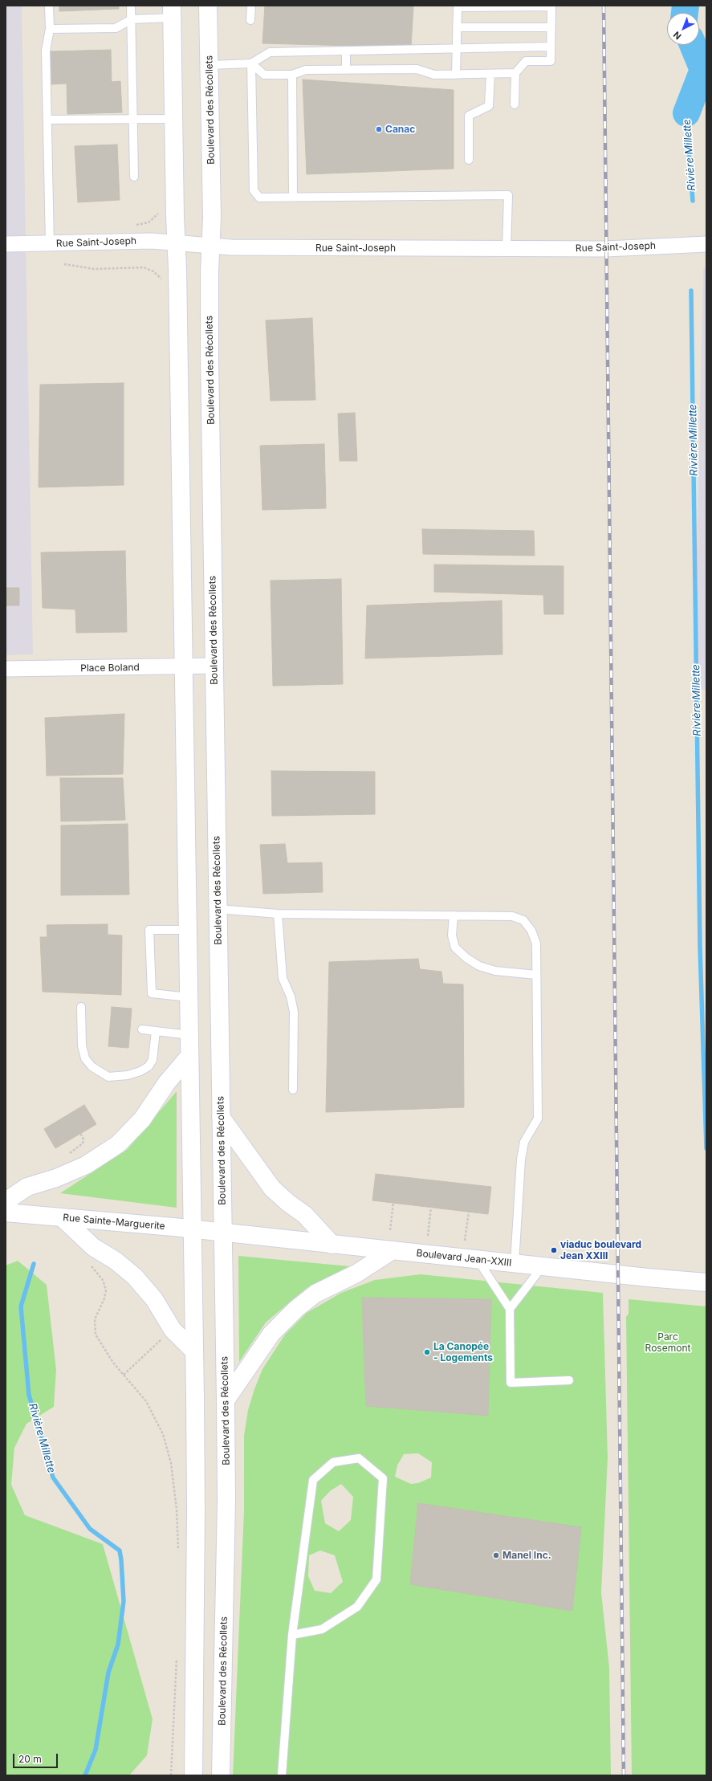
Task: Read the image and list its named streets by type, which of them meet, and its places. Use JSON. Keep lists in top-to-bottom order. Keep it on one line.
{"streets":{"main road":["Boulevard des Récollets","Rue Sainte-Marguerite","Boulevard Jean-XXIII"],"street":["Rue Saint-Joseph","Place Boland"]},"crossings":[["Boulevard des Récollets","Rue Saint-Joseph"],["Boulevard des Récollets","Place Boland"],["Boulevard des Récollets","Rue Sainte-Marguerite"],["Boulevard des Récollets","Boulevard Jean-XXIII"],["Rue Sainte-Marguerite","Boulevard Jean-XXIII"]],"water":["Rivière Millette"],"parks":["Parc Rosemont"],"places":["Canac","viaduc boulevard Jean XXIII","La Canopée - Logements","Manel Inc."],"scale_bar":"20 m","north":"bottom left"}
